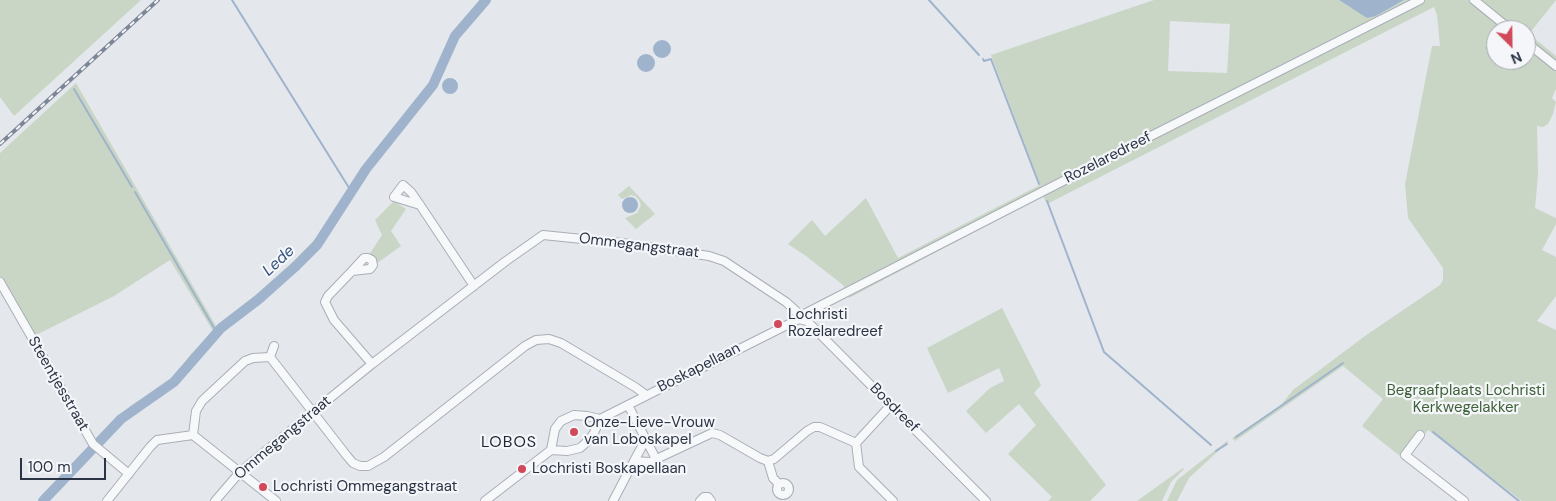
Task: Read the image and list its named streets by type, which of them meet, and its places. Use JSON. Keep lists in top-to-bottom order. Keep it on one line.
{"streets":{"street":["Rozelaredreef","Ommegangstraat","Boskapellaan","Steentjesstraat","Bosdreef"]},"crossings":[["Rozelaredreef","Ommegangstraat"],["Rozelaredreef","Boskapellaan"],["Rozelaredreef","Bosdreef"],["Ommegangstraat","Boskapellaan"],["Ommegangstraat","Bosdreef"],["Boskapellaan","Bosdreef"]],"districts":["LOBOS"],"water":["Lede"],"parks":["Begraafplaats Lochristi Kerkwegelakker"],"places":["Lochristi Rozelaredreef","Onze-Lieve-Vrouw van Loboskapel","Lochristi Boskapellaan","Lochristi Ommegangstraat"],"scale_bar":"100 m","north":"bottom right"}
